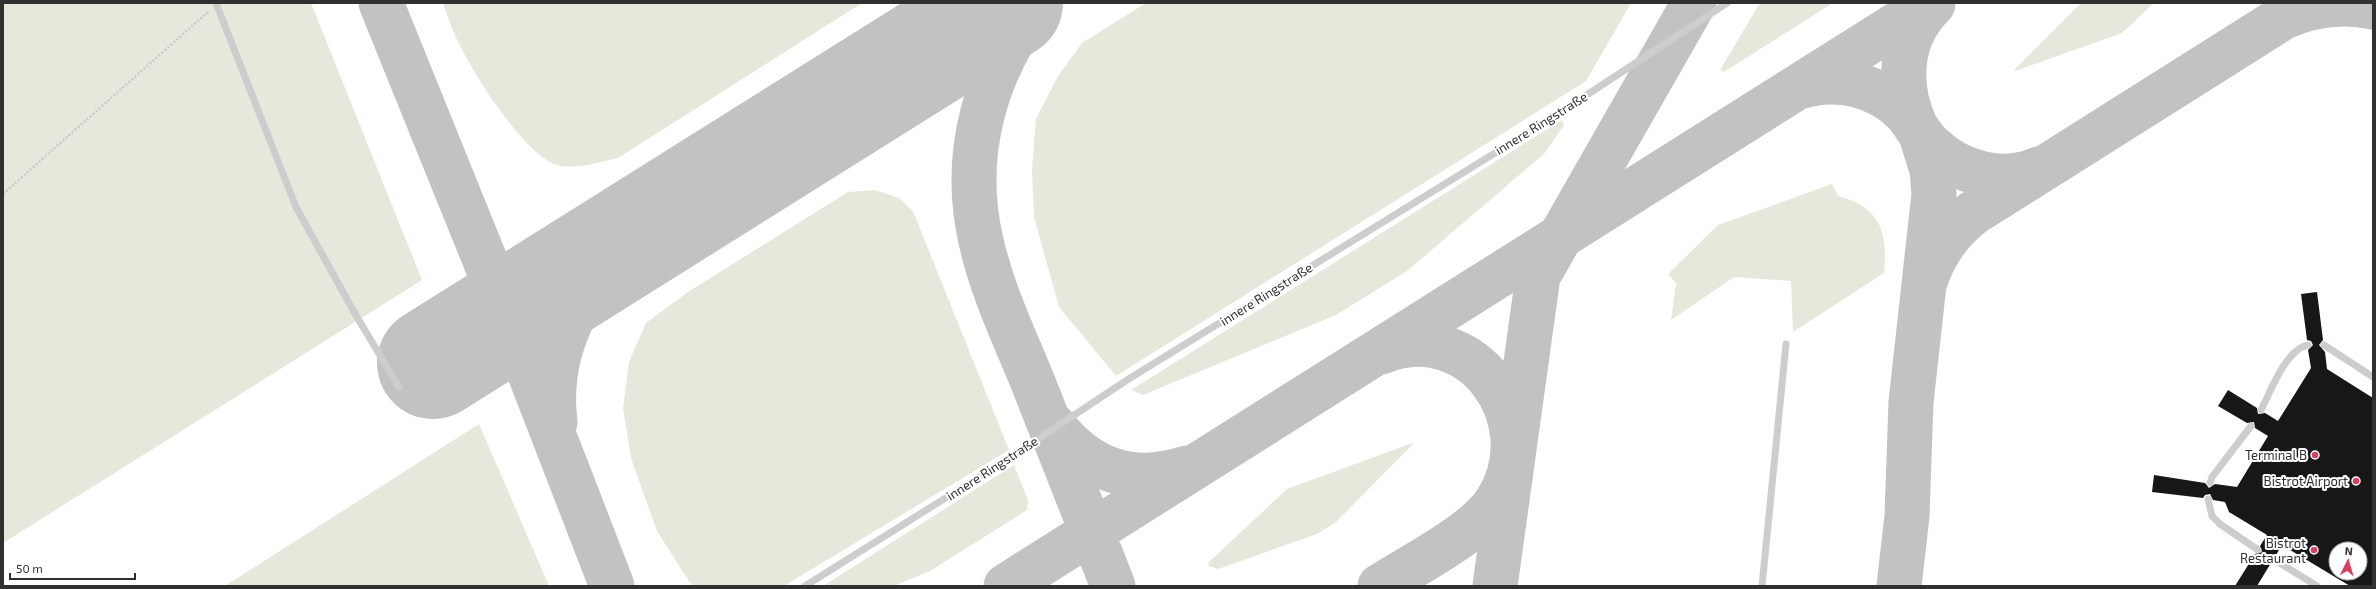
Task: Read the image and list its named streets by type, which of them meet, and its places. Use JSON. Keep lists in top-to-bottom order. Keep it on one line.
{"streets":{"lane":["innere Ringstraße"]},"places":["Terminal B","Bistrot Airport","Bistrot Restaurant"],"scale_bar":"50 m","north":"top"}
